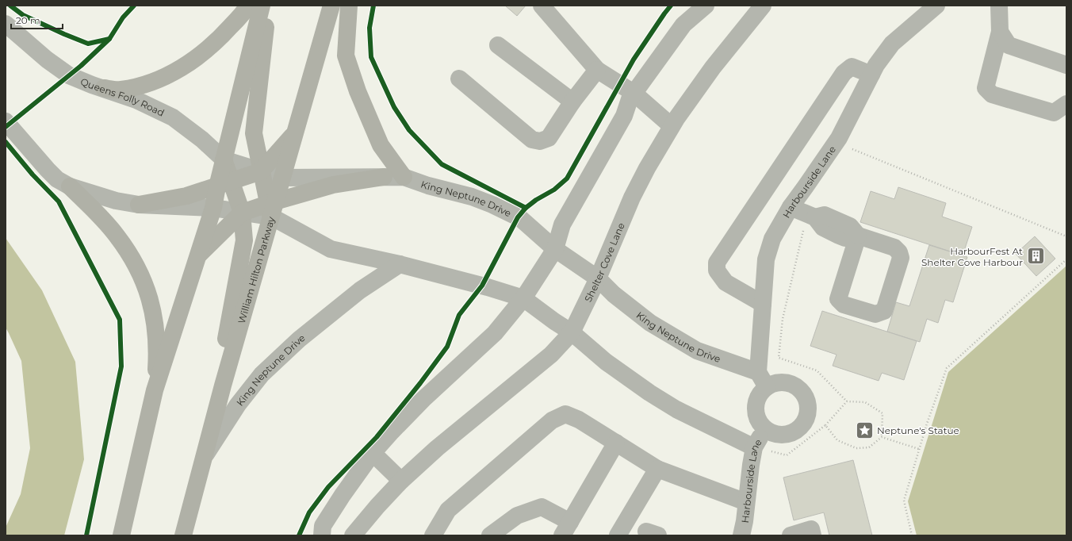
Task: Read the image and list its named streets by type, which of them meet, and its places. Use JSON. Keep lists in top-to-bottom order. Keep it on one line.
{"streets":{"highway":["William Hilton Parkway"],"street":["Queens Folly Road","Harbourside Lane","King Neptune Drive","Shelter Cove Lane"]},"crossings":[["Queens Folly Road","King Neptune Drive"],["Harbourside Lane","King Neptune Drive"],["King Neptune Drive","Shelter Cove Lane"],["King Neptune Drive","William Hilton Parkway"]],"places":{"building":["HarbourFest At Shelter Cove Harbour"],"place":["Neptune's Statue"]},"scale_bar":"20 m"}
